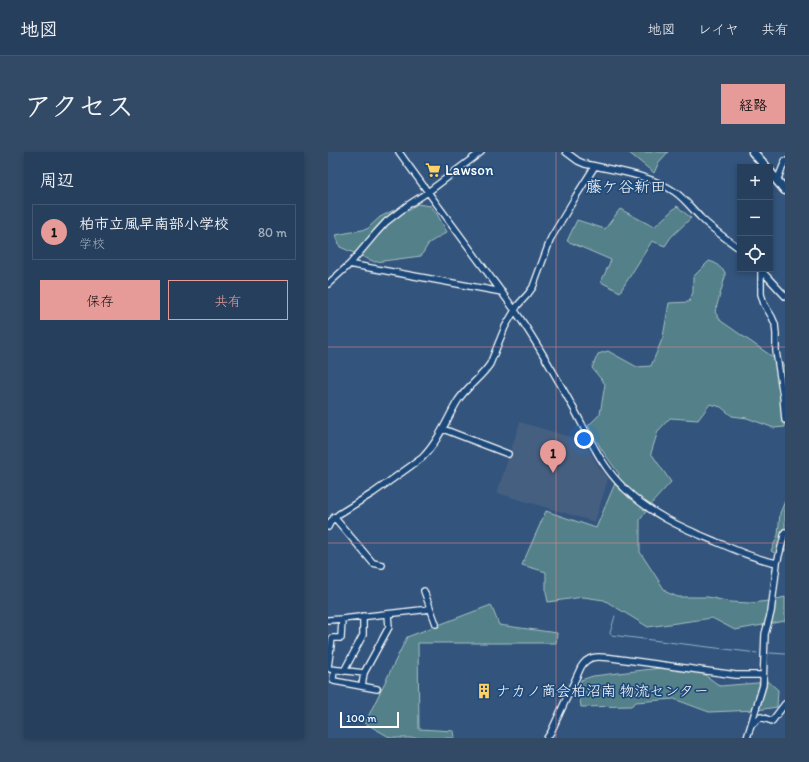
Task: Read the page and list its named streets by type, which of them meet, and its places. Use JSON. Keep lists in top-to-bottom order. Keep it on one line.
{"districts":["藤ケ谷新田"],"places":{"supermarket":["Lawson"],"building":["ナカノ商会柏沼南 物流センター"]},"scale_bar":"100 m","page":{"header":"地図","nav":["地図","レイヤ","共有"],"title":"アクセス","buttons":["経路",["保存","共有"]],"heading":"周辺","map_buttons":["+","−"],"list":[{"mark":"1","name":"柏市立風早南部小学校","note":"学校","value":"80 m"}],"pins":"1","scale":"100 m"}}
